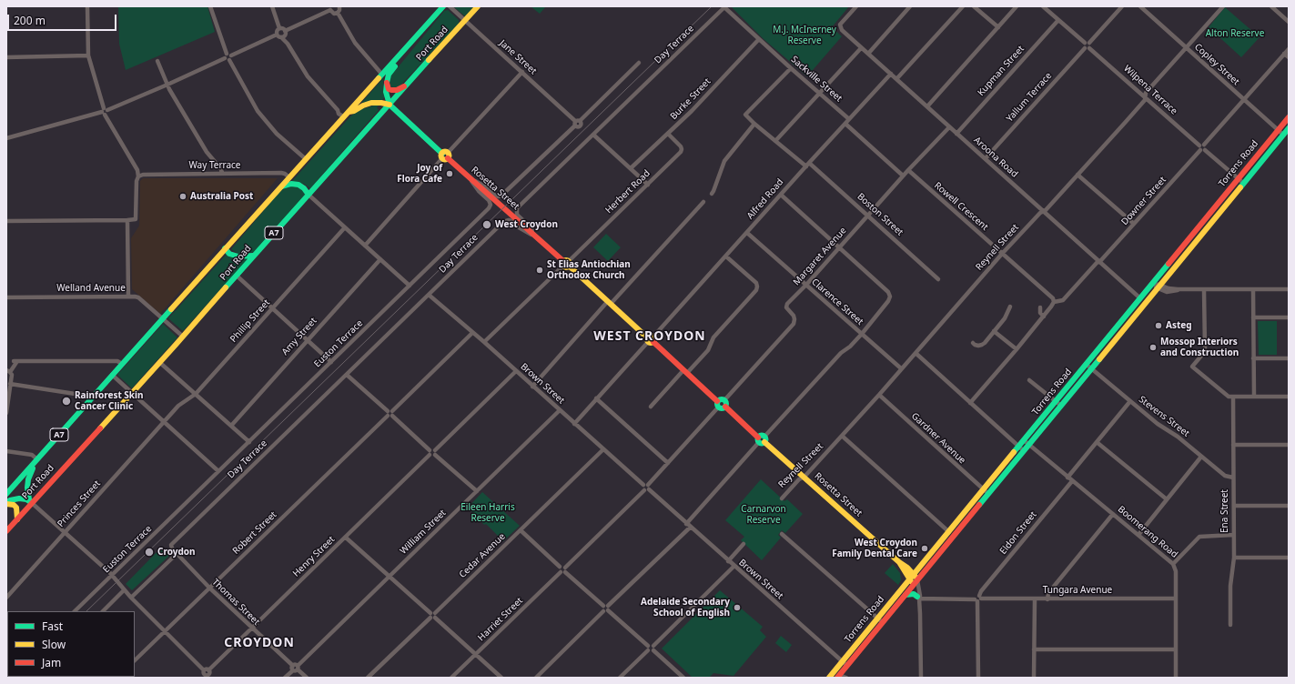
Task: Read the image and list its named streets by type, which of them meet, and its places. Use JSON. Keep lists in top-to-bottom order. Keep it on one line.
{"streets":{"main road":["Port Road","Torrens Road","Rosetta Street","A7"],"street":["Day Terrace","Jane Street","Copley Street","Kupman Street","Sackville Street","Wilpena Terrace","Yallum Terrace","Burke Street","Aroona Road","Way Terrace","Herbert Road","Alfred Road","Downer Street","Rowell Crescent","Boston Street","Reynell Street","Margaret Avenue","Welland Avenue","Clarence Street","Phillip Street","Amy Street","Euston Terrace","Brown Street","Stevens Street","Gardner Avenue","Princes Street","Ena Street","William Street","Boomerang Road","Robert Street","Eldon Street","Cedar Avenue","Henry Street","Tungara Avenue","Thomas Street","Harriet Street"]},"crossings":[["Port Road","Jane Street"],["Port Road","Way Terrace"],["Port Road","Rosetta Street"],["Port Road","Welland Avenue"],["Day Terrace","Sackville Street"],["Day Terrace","Rosetta Street"],["Day Terrace","Brown Street"],["Day Terrace","Thomas Street"],["Copley Street","Torrens Road"],["Copley Street","Downer Street"],["Copley Street","Reynell Street"],["Kupman Street","Wilpena Terrace"],["Kupman Street","Aroona Road"],["Sackville Street","Burke Street"],["Sackville Street","Alfred Road"],["Wilpena Terrace","Yallum Terrace"],["Wilpena Terrace","Torrens Road"],["Wilpena Terrace","Downer Street"],["Wilpena Terrace","Reynell Street"],["Yallum Terrace","Aroona Road"],["Burke Street","Herbert Road"],["Aroona Road","Torrens Road"],["Aroona Road","Alfred Road"],["Aroona Road","Downer Street"],["Aroona Road","Reynell Street"],["Aroona Road","Margaret Avenue"],["Torrens Road","Rosetta Street"],["Torrens Road","Brown Street"],["Torrens Road","Stevens Street"],["Torrens Road","Gardner Avenue"],["Torrens Road","Boomerang Road"],["Rosetta Street","Herbert Road"],["Rosetta Street","Alfred Road"],["Rosetta Street","Reynell Street"],["Rosetta Street","Margaret Avenue"],["Rosetta Street","Euston Terrace"],["Herbert Road","Brown Street"],["Alfred Road","Boston Street"],["Alfred Road","Clarence Street"],["Alfred Road","Brown Street"],["Downer Street","Rowell Crescent"],["Rowell Crescent","Reynell Street"],["Rowell Crescent","Margaret Avenue"],["Boston Street","Margaret Avenue"],["Reynell Street","Clarence Street"],["Reynell Street","Gardner Avenue"],["Margaret Avenue","Clarence Street"],["Phillip Street","Princes Street"],["Brown Street","William Street"],["Brown Street","Robert Street"],["Brown Street","Cedar Avenue"],["Brown Street","Harriet Street"],["Stevens Street","Ena Street"],["William Street","Thomas Street"],["Boomerang Road","Eldon Street"],["Boomerang Road","Tungara Avenue"],["Robert Street","Thomas Street"],["Eldon Street","Tungara Avenue"],["Henry Street","Thomas Street"]],"districts":["WEST CROYDON","CROYDON"],"parks":["M.J. McInerney Reserve","Alton Reserve","Eileen Harris Reserve","Carnarvon Reserve"],"places":["Joy of Flora Cafe","Australia Post","West Croydon","St Elias Antiochian Orthodox Church","Asteg","Mossop Interiors and Construction","Rainforest Skin Cancer Clinic","West Croydon Family Dental Care","Croydon","Adelaide Secondary School of English"],"legend":["Fast","Slow","Jam"],"scale_bar":"200 m"}
